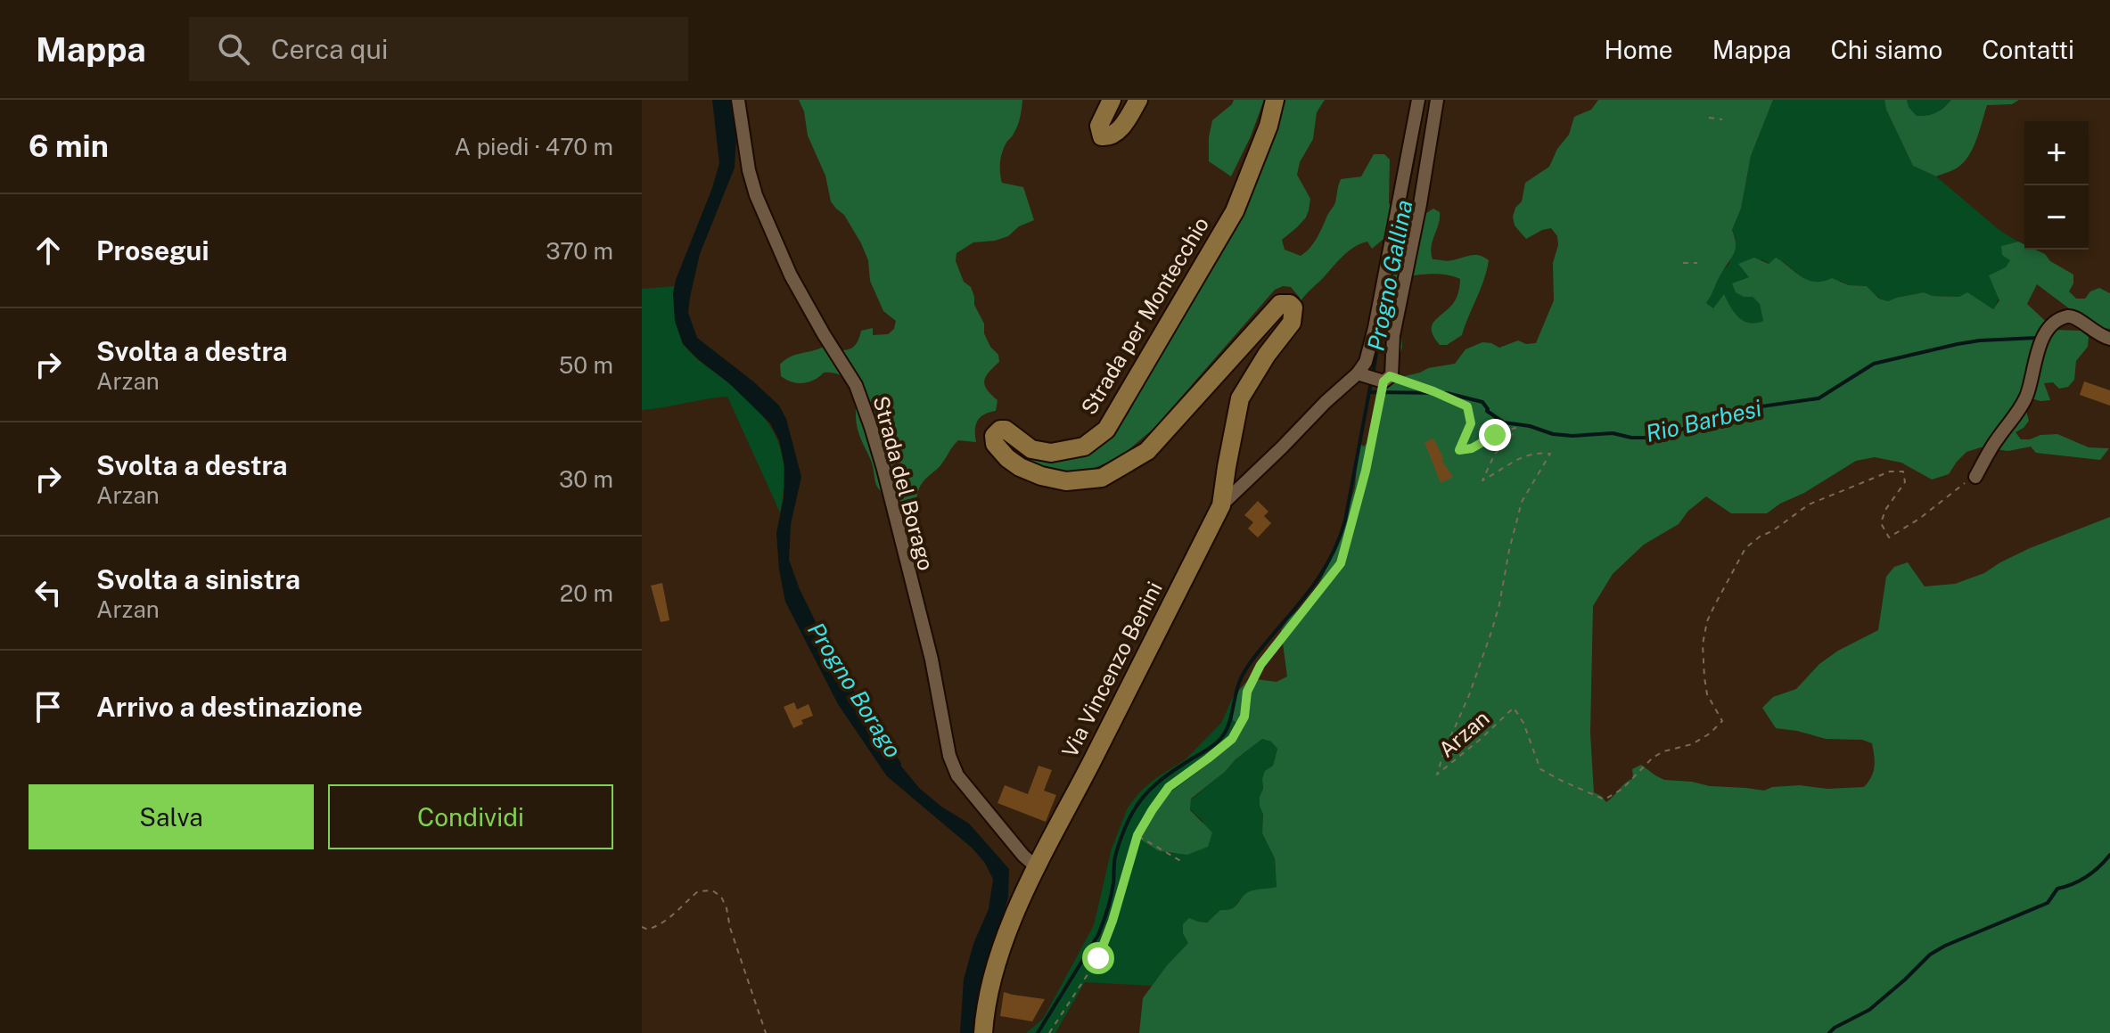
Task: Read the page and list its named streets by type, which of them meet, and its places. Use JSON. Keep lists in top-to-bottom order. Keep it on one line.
{"streets":{"street":["Strada per Montecchio","Strada del Borago","Via Vincenzo Benini"],"path":["Arzan"]},"crossings":[["Strada per Montecchio","Via Vincenzo Benini"],["Strada del Borago","Via Vincenzo Benini"]],"water":["Progno Gallina","Rio Barbesi","Progno Borago"],"page":{"header":"Mappa","search":"Cerca qui","nav":["Home","Mappa","Chi siamo","Contatti"],"heading":["6 min","A piedi · 470 m"],"map_buttons":["+","−"],"list":[["Prosegui","370 m"],["Svolta a destra","Arzan","50 m"],["Svolta a destra","Arzan","30 m"],["Svolta a sinistra","Arzan","20 m"],"Arrivo a destinazione"],"buttons":["Salva","Condividi"]}}
